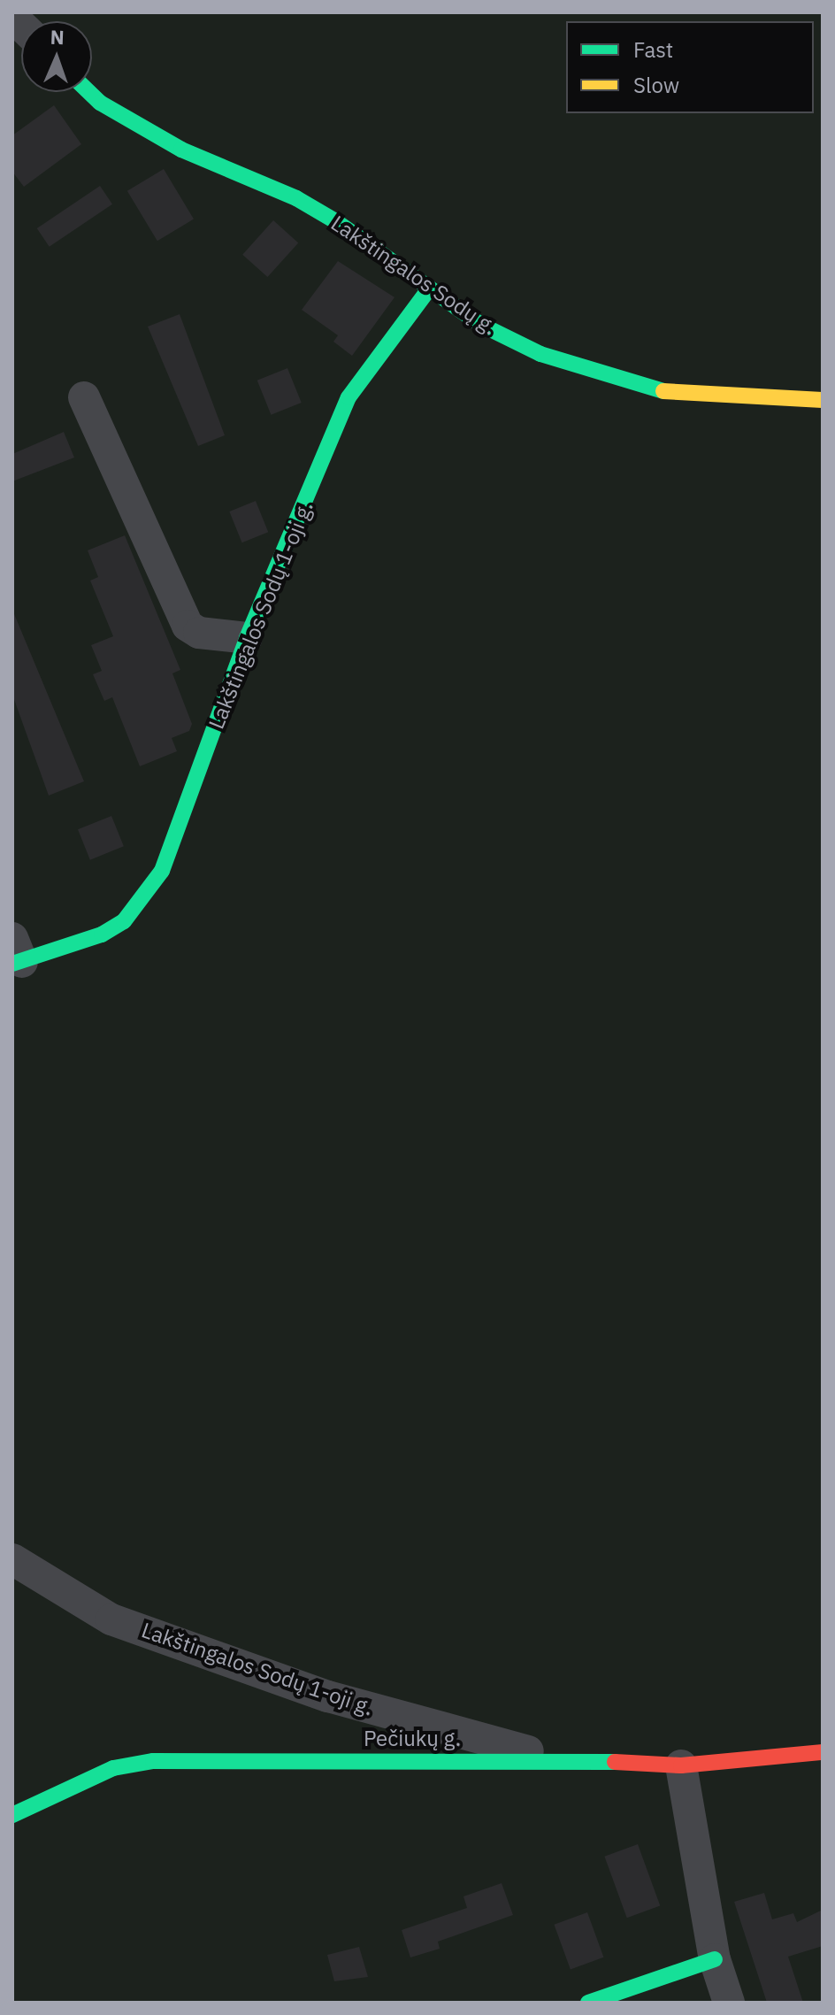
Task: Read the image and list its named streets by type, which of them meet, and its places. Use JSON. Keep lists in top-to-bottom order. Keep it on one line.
{"streets":{"street":["Lakštingalos Sodų g.","Lakštingalos Sodų 1-oji g.","Pečiukų g."]},"crossings":[["Lakštingalos Sodų g.","Lakštingalos Sodų 1-oji g."],["Lakštingalos Sodų 1-oji g.","Pečiukų g."]],"legend":["Fast","Slow"],"north":"top"}
